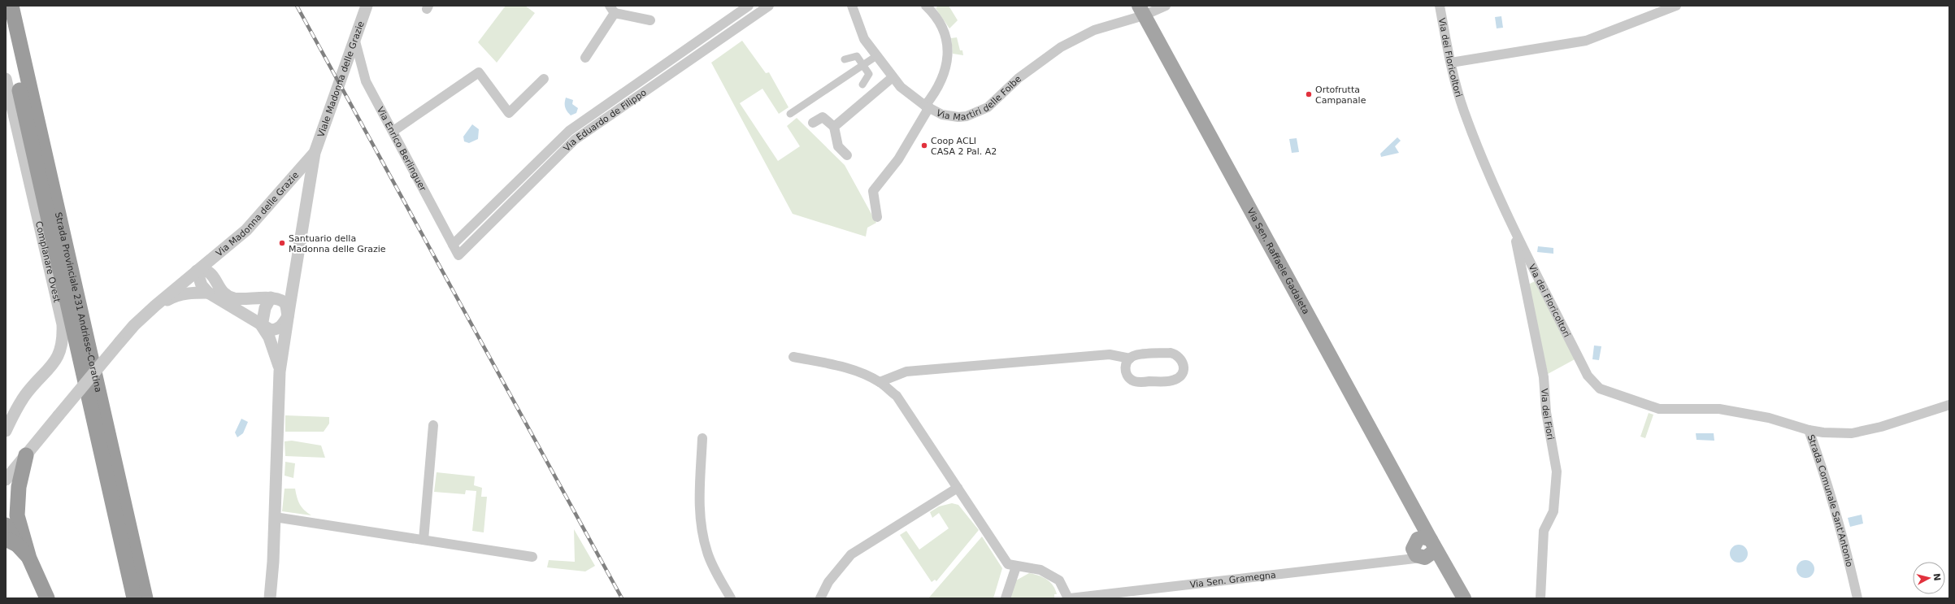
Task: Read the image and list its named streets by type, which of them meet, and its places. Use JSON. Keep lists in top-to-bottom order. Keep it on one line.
{"streets":{"highway":["Strada Provinciale 231 Andriese-Coratina"],"main road":["Via Sen. Raffaele Gadaleta"],"street":["Via dei Floricoltori","Viale Madonna delle Grazie","Via Martiri delle Foibe","Via Eduardo de Filippo","Via Enrico Berlinguer","Via Madonna delle Grazie","Complanare Ovest","Via dei Fiori","Strada Comunale Sant'Antonio","Via Sen. Gramegna"]},"crossings":[["Via dei Floricoltori","Via dei Fiori"],["Via dei Floricoltori","Strada Comunale Sant'Antonio"],["Viale Madonna delle Grazie","Via Enrico Berlinguer"],["Viale Madonna delle Grazie","Via Madonna delle Grazie"],["Via Martiri delle Foibe","Via Sen. Raffaele Gadaleta"],["Via Eduardo de Filippo","Via Enrico Berlinguer"],["Via Sen. Raffaele Gadaleta","Via Sen. Gramegna"]],"places":["Ortofrutta Campanale","Coop ACLI CASA 2 Pal. A2","Santuario della Madonna delle Grazie"],"north":"right"}
